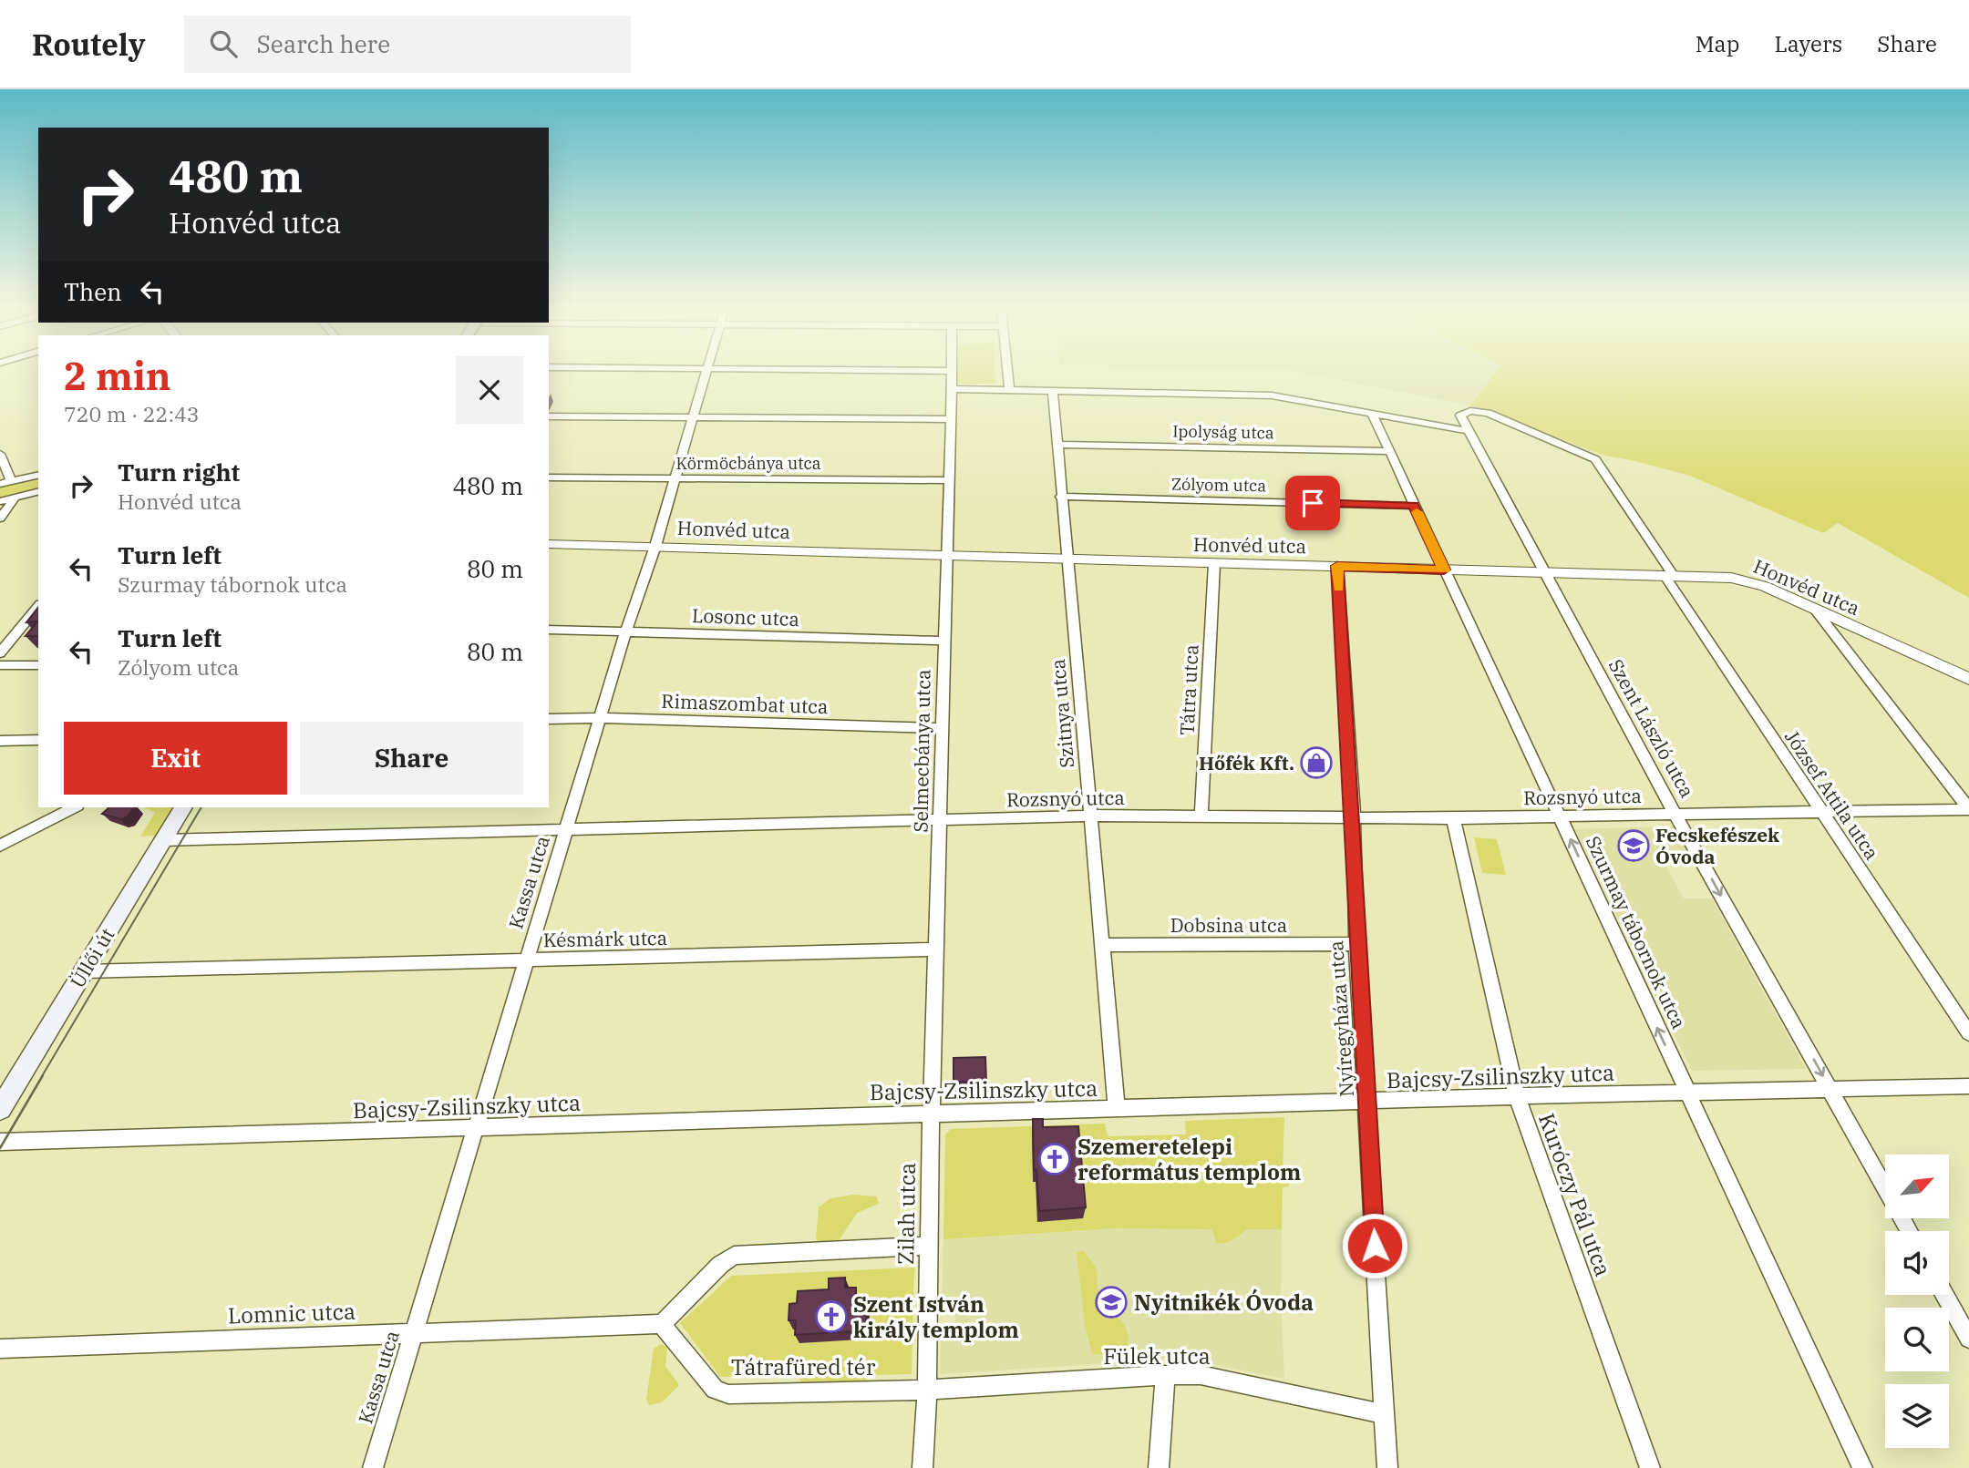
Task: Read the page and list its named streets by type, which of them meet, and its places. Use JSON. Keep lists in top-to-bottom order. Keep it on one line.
{"streets":{"main road":["Üllői út"],"street":["Ipolyság utca","Körmöcbánya utca","Zólyom utca","Honvéd utca","Losonc utca","Tátra utca","Rimaszombat utca","Szitnya utca","Szent László utca","Selmecbánya utca","József Attila utca","Rozsnyó utca","Kassa utca","Dobsina utca","Szurmay tábornok utca","Késmárk utca","Nyíregyháza utca","Bajcsy-Zsilinszky utca","Kuróczy Pál utca","Zilah utca","Lomnic utca","Fülek utca","Tátrafüred tér"]},"crossings":[["Ipolyság utca","Szitnya utca"],["Ipolyság utca","Szurmay tábornok utca"],["Körmöcbánya utca","Selmecbánya utca"],["Körmöcbánya utca","Kassa utca"],["Zólyom utca","Szitnya utca"],["Zólyom utca","Szurmay tábornok utca"],["Honvéd utca","Tátra utca"],["Honvéd utca","Szitnya utca"],["Honvéd utca","Szent László utca"],["Honvéd utca","Selmecbánya utca"],["Honvéd utca","József Attila utca"],["Honvéd utca","Kassa utca"],["Honvéd utca","Szurmay tábornok utca"],["Honvéd utca","Nyíregyháza utca"],["Losonc utca","Selmecbánya utca"],["Losonc utca","Kassa utca"],["Tátra utca","Rozsnyó utca"],["Rimaszombat utca","Selmecbánya utca"],["Rimaszombat utca","Kassa utca"],["Szitnya utca","Rozsnyó utca"],["Szitnya utca","Dobsina utca"],["Szitnya utca","Bajcsy-Zsilinszky utca"],["Szent László utca","József Attila utca"],["Szent László utca","Rozsnyó utca"],["Szent László utca","Bajcsy-Zsilinszky utca"],["Selmecbánya utca","Rozsnyó utca"],["Selmecbánya utca","Késmárk utca"],["Selmecbánya utca","Bajcsy-Zsilinszky utca"],["Selmecbánya utca","Zilah utca"],["József Attila utca","Rozsnyó utca"],["Rozsnyó utca","Kassa utca"],["Rozsnyó utca","Szurmay tábornok utca"],["Rozsnyó utca","Üllői út"],["Rozsnyó utca","Nyíregyháza utca"],["Rozsnyó utca","Kuróczy Pál utca"],["Kassa utca","Késmárk utca"],["Kassa utca","Bajcsy-Zsilinszky utca"],["Kassa utca","Lomnic utca"],["Dobsina utca","Nyíregyháza utca"],["Szurmay tábornok utca","Bajcsy-Zsilinszky utca"],["Késmárk utca","Üllői út"],["Nyíregyháza utca","Bajcsy-Zsilinszky utca"],["Nyíregyháza utca","Fülek utca"],["Bajcsy-Zsilinszky utca","Kuróczy Pál utca"],["Bajcsy-Zsilinszky utca","Zilah utca"],["Zilah utca","Fülek utca"],["Zilah utca","Tátrafüred tér"],["Lomnic utca","Tátrafüred tér"],["Fülek utca","Tátrafüred tér"]],"places":{"shop":["Hőfék Kft."],"school or university":["Fecskefészek Óvoda","Nyitnikék Óvoda"],"church":["Szemeretelepi református templom","Szent István király templom"]},"north":"top right","page":{"header":"Routely","search":"Search here","nav":["Map","Layers","Share"],"turn":["480 m","Honvéd utca"],"then":"Then","heading":["2 min","720 m · 22:43"],"list":[{"name":"Turn right","note":"Honvéd utca","value":"480 m"},{"name":"Turn left","note":"Szurmay tábornok utca","value":"80 m"},{"name":"Turn left","note":"Zólyom utca","value":"80 m"}],"buttons":["Exit","Share"]}}
